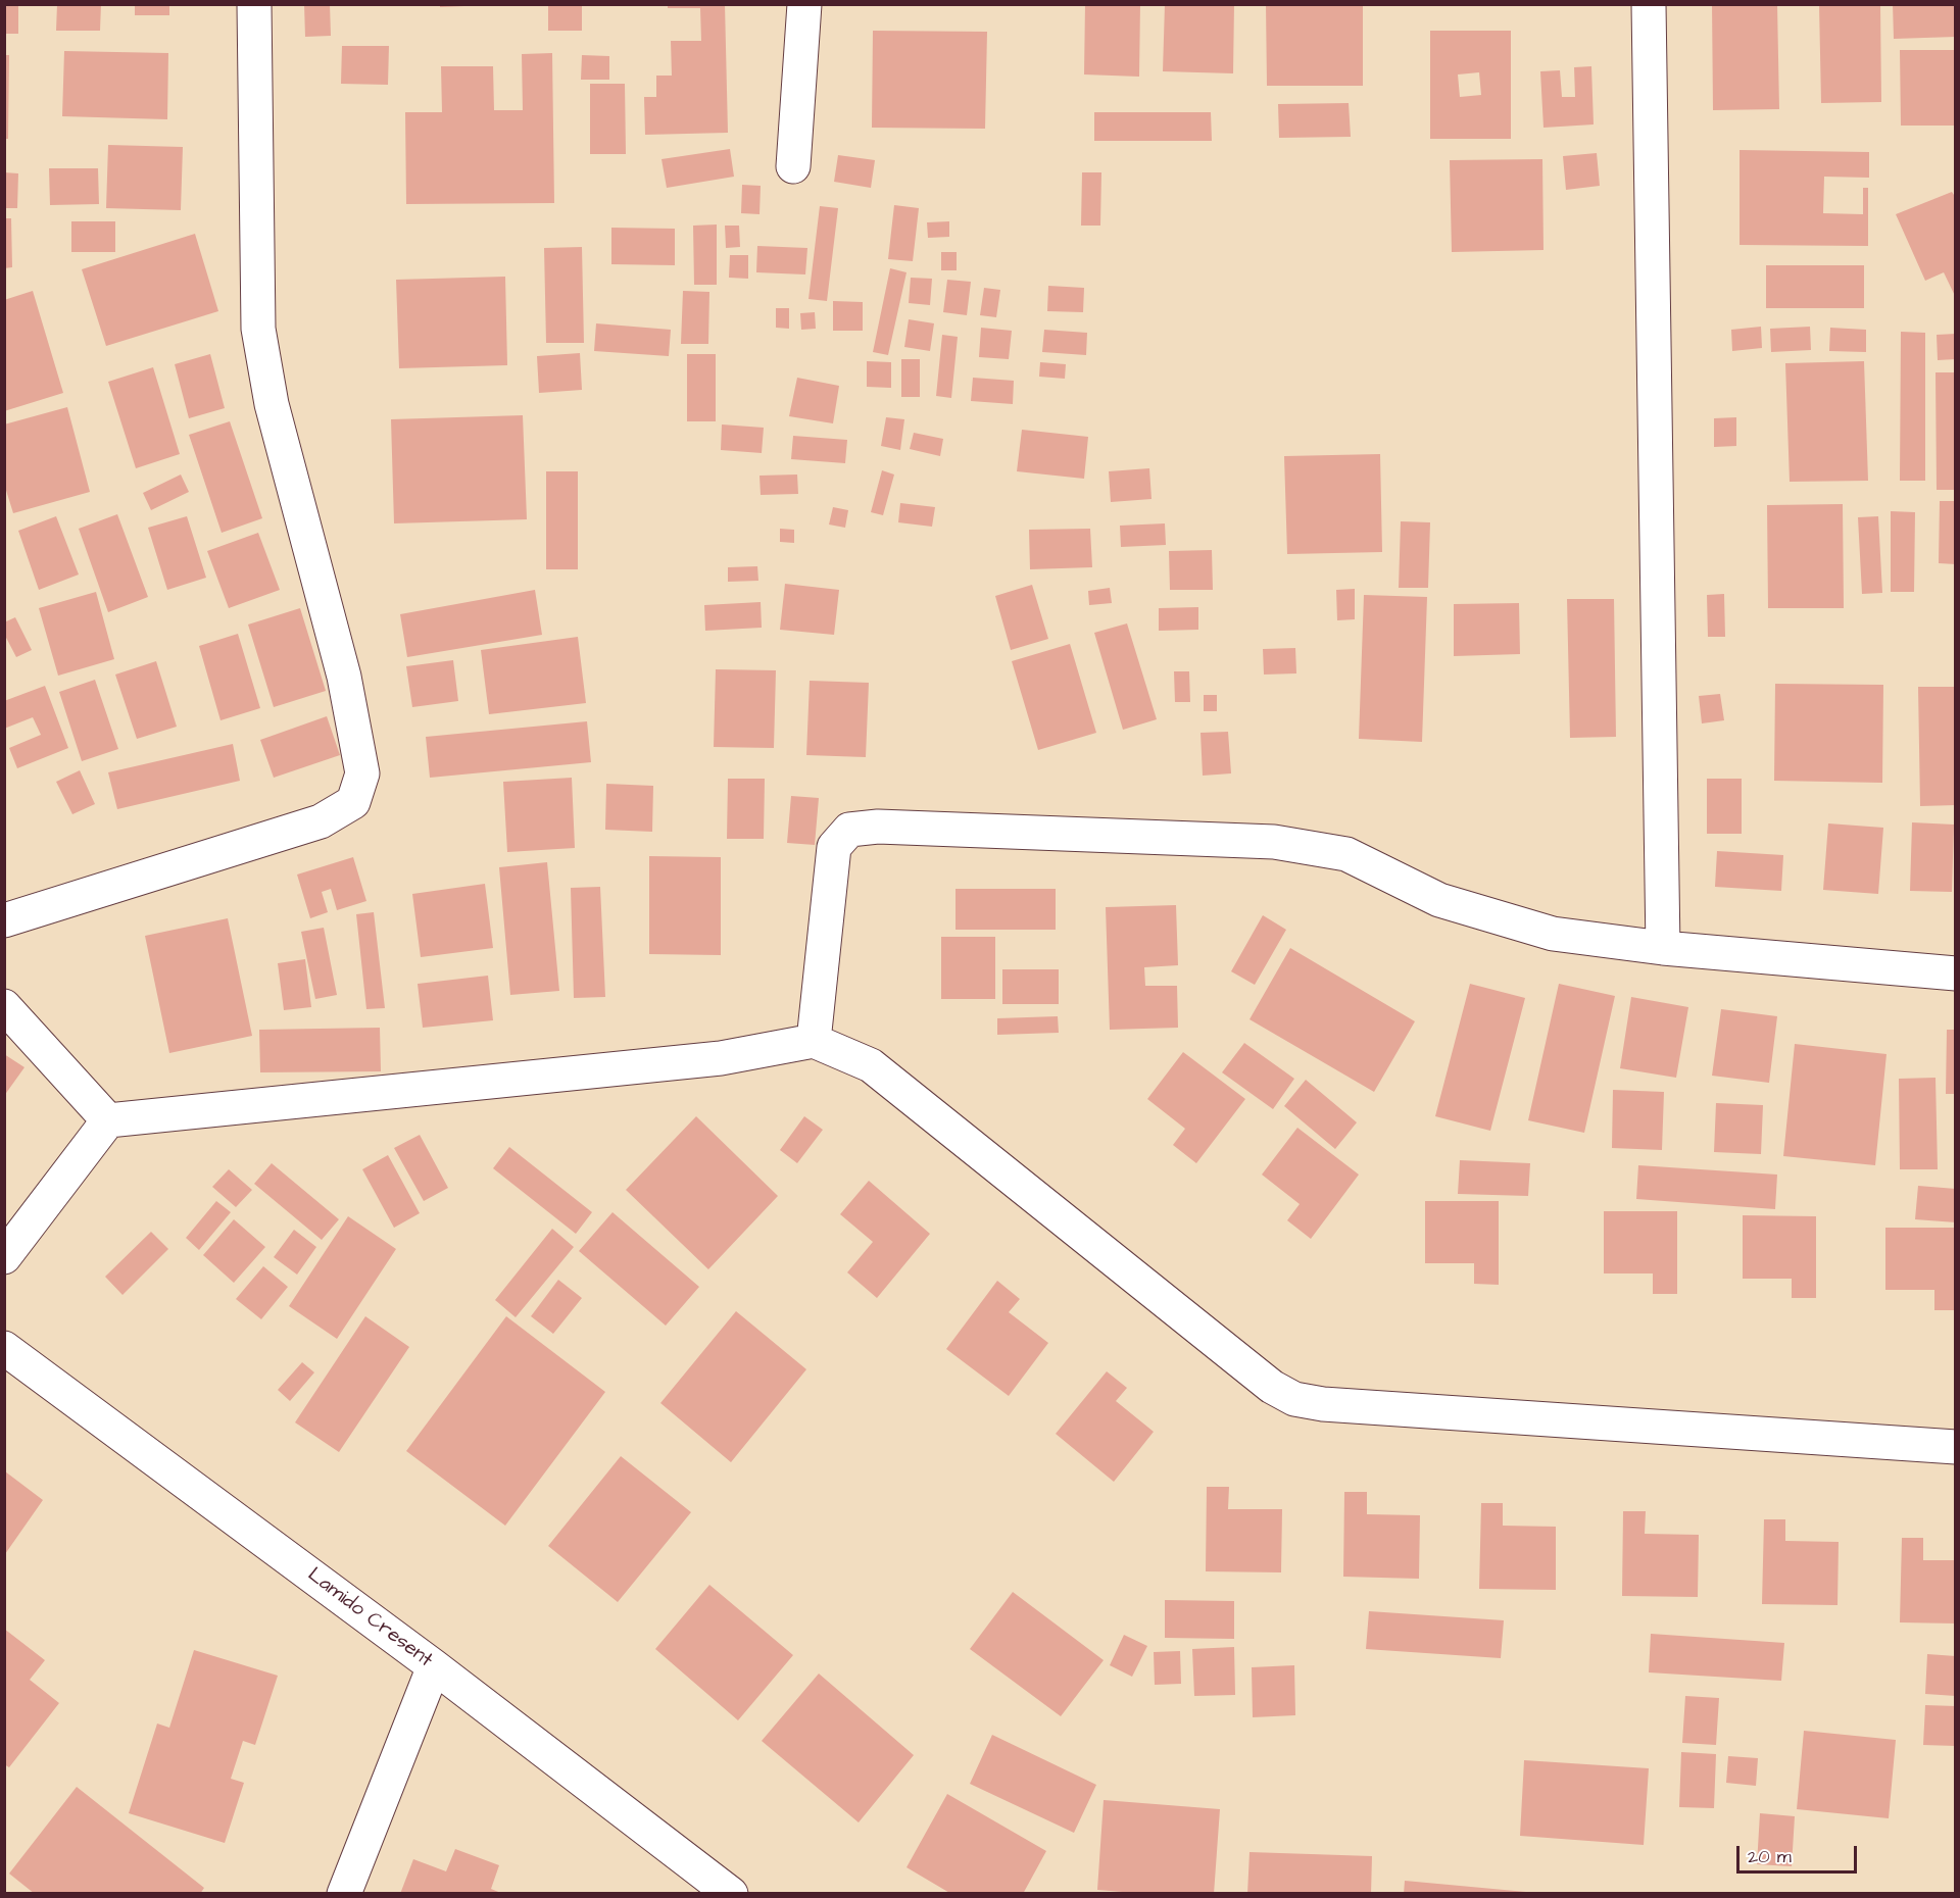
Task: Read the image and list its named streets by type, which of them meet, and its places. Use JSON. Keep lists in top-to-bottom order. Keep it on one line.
{"streets":{"street":["Lamido Cresent"]},"scale_bar":"20 m"}
